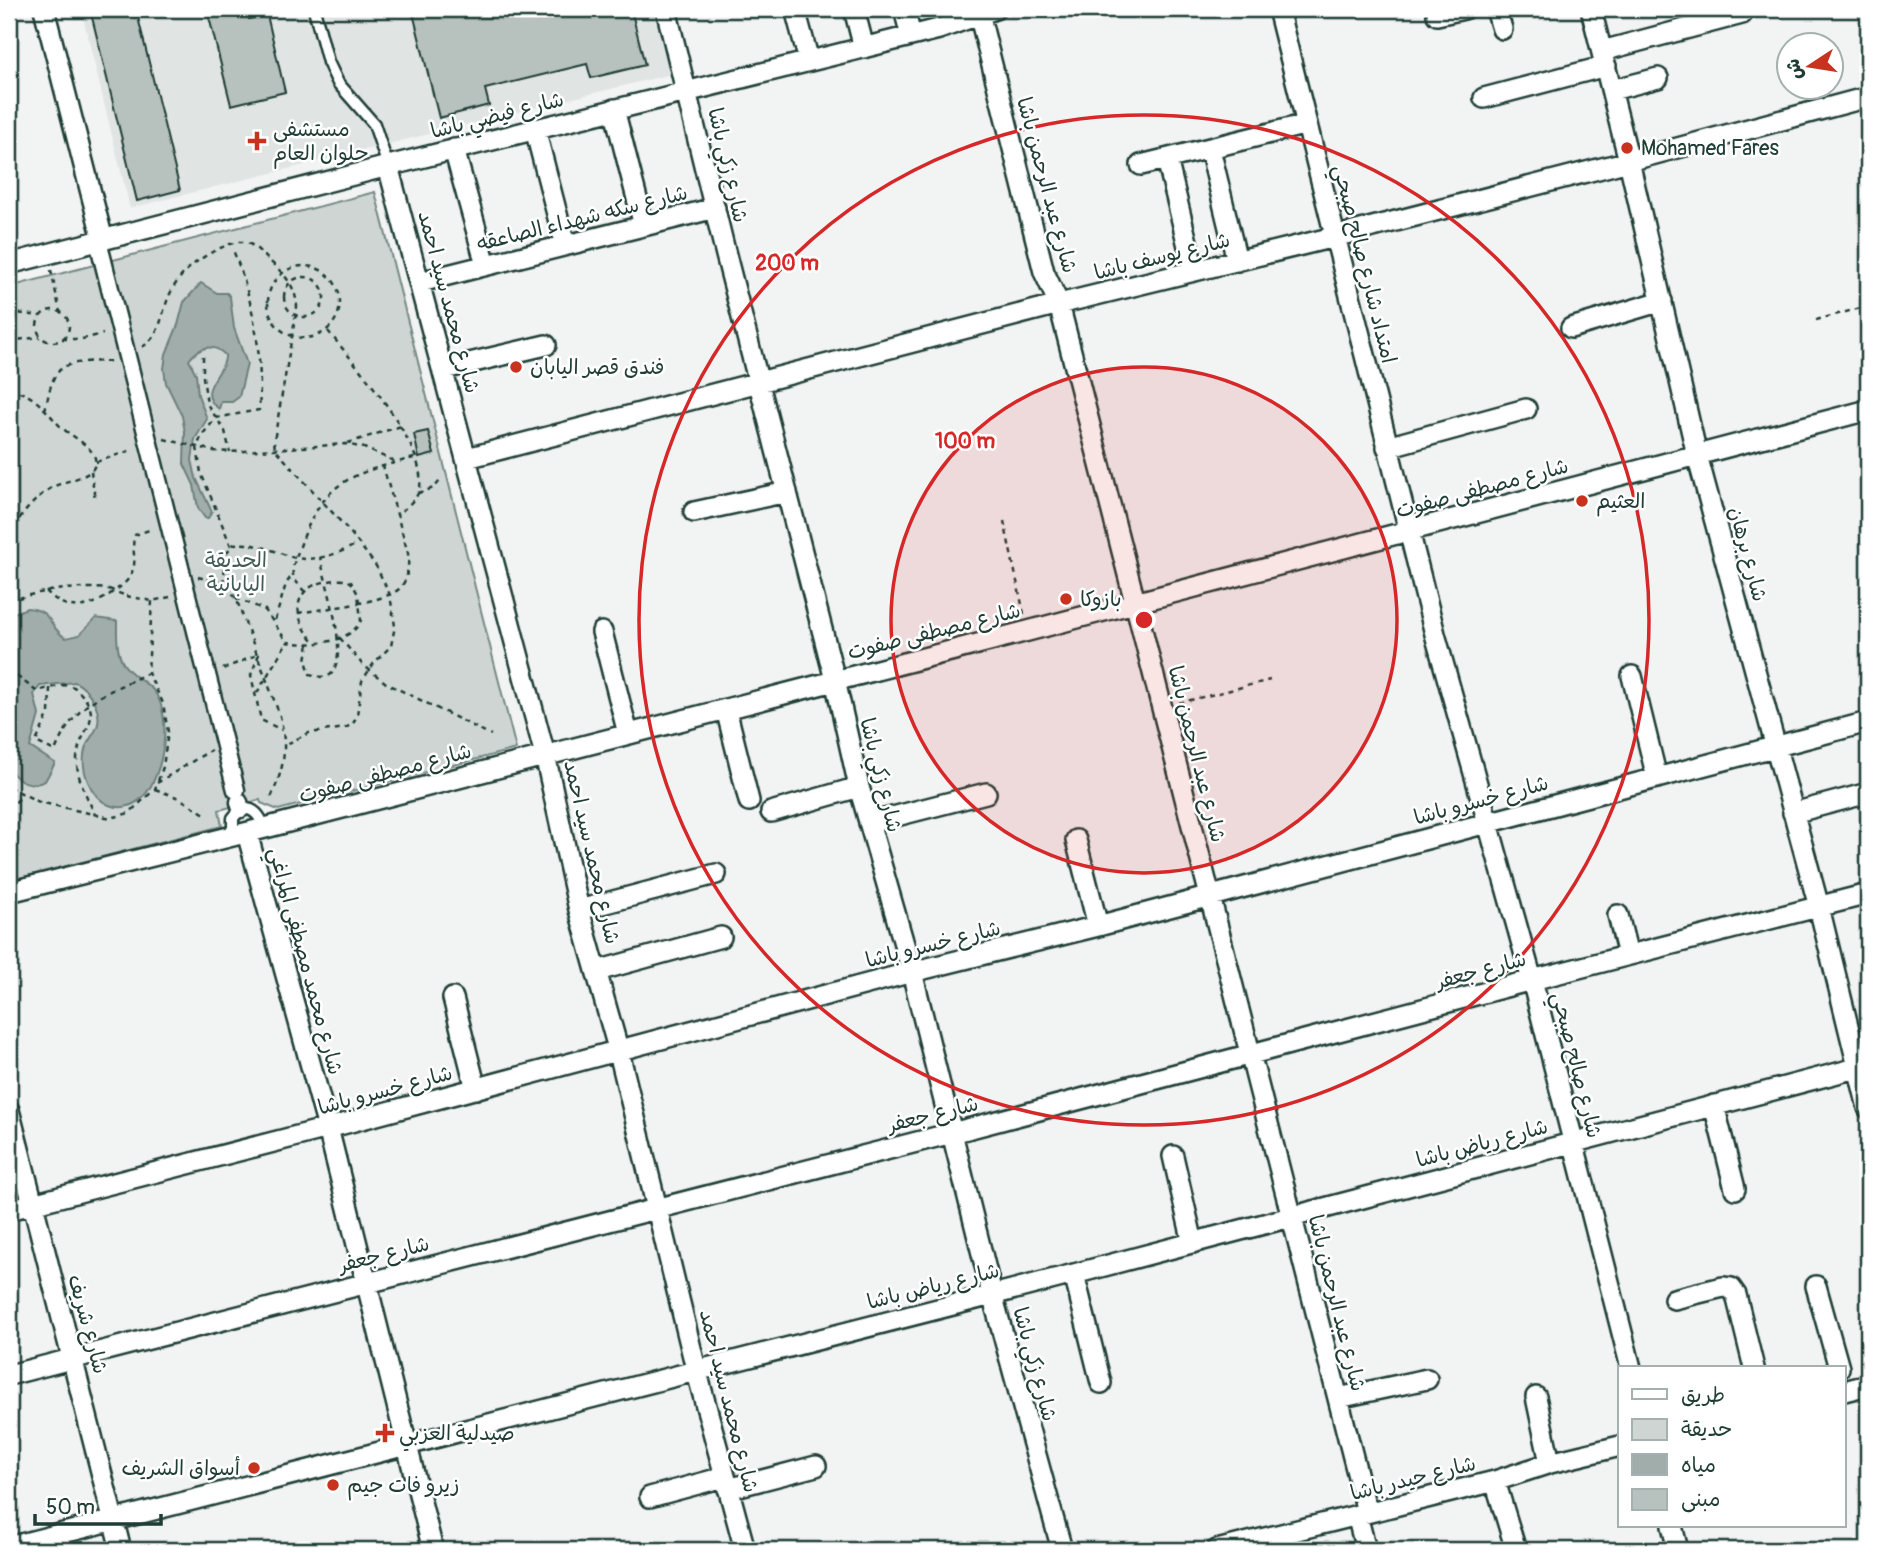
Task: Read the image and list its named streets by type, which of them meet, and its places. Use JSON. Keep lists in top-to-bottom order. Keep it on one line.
{"streets":{"street":["شارع فيضي باشا","شارع زكي باشا","شارع عبد الرحمن باشا","شارع سكه شهداء الصاعقه","شارع يوسف باشا","امتداد شارع صالح صبحي","شارع محمد سيد احمد","شارع مصطفى صفوت","شارع برهان","شارع خسرو باشا","شارع محمد مصطفى المراغي","شارع جعفر","شارع صالح صبحي","شارع رياض باشا","شارع شريف","شارع حيدر باشا"]},"crossings":[["شارع فيضي باشا","شارع زكي باشا"],["شارع فيضي باشا","شارع عبد الرحمن باشا"],["شارع فيضي باشا","شارع محمد سيد احمد"],["شارع زكي باشا","شارع سكه شهداء الصاعقه"],["شارع زكي باشا","شارع يوسف باشا"],["شارع زكي باشا","شارع مصطفى صفوت"],["شارع زكي باشا","شارع خسرو باشا"],["شارع زكي باشا","شارع جعفر"],["شارع زكي باشا","شارع رياض باشا"],["شارع عبد الرحمن باشا","شارع يوسف باشا"],["شارع عبد الرحمن باشا","شارع مصطفى صفوت"],["شارع عبد الرحمن باشا","شارع خسرو باشا"],["شارع عبد الرحمن باشا","شارع جعفر"],["شارع عبد الرحمن باشا","شارع رياض باشا"],["شارع عبد الرحمن باشا","شارع حيدر باشا"],["شارع سكه شهداء الصاعقه","شارع محمد سيد احمد"],["شارع يوسف باشا","امتداد شارع صالح صبحي"],["شارع يوسف باشا","شارع محمد سيد احمد"],["شارع يوسف باشا","شارع برهان"],["امتداد شارع صالح صبحي","شارع مصطفى صفوت"],["امتداد شارع صالح صبحي","شارع صالح صبحي"],["شارع محمد سيد احمد","شارع مصطفى صفوت"],["شارع محمد سيد احمد","شارع خسرو باشا"],["شارع محمد سيد احمد","شارع جعفر"],["شارع محمد سيد احمد","شارع رياض باشا"],["شارع مصطفى صفوت","شارع برهان"],["شارع مصطفى صفوت","شارع محمد مصطفى المراغي"],["شارع مصطفى صفوت","شارع صالح صبحي"],["شارع برهان","شارع خسرو باشا"],["شارع برهان","شارع جعفر"],["شارع برهان","شارع رياض باشا"],["شارع خسرو باشا","شارع محمد مصطفى المراغي"],["شارع خسرو باشا","شارع صالح صبحي"],["شارع خسرو باشا","شارع شريف"],["شارع محمد مصطفى المراغي","شارع جعفر"],["شارع محمد مصطفى المراغي","شارع رياض باشا"],["شارع جعفر","شارع صالح صبحي"],["شارع جعفر","شارع شريف"],["شارع صالح صبحي","شارع رياض باشا"],["شارع رياض باشا","شارع شريف"]],"parks":["الحديقة اليابانية"],"places":{"health":["مستشفى حلوان العام","صيدلية العزبي"],"other":["Mohamed Fares","فندق قصر اليابان","العثيم","بازوكا","أسواق الشريف","زيرو فات جيم"]},"legend":["طريق","حديقة","مياه","مبنى"],"scale_bar":"50 m","north":"left","rings":["200 m","100 m"]}
